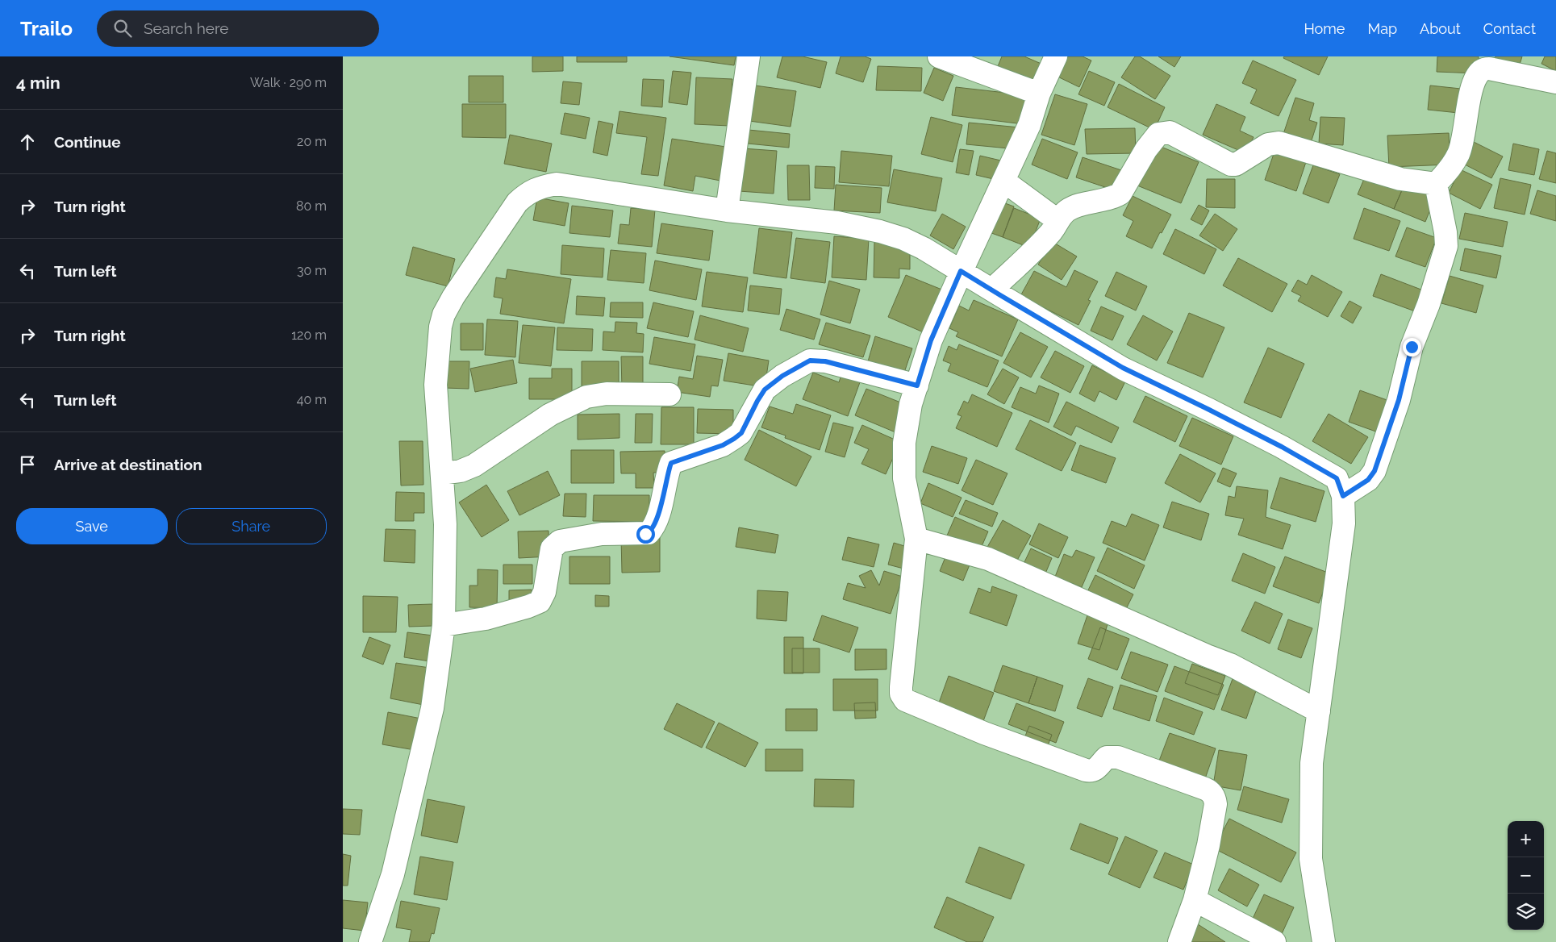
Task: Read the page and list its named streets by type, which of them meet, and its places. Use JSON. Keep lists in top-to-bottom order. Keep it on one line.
{"page":{"header":"Trailo","search":"Search here","nav":["Home","Map","About","Contact"],"heading":["4 min","Walk · 290 m"],"list":[["Continue","20 m"],["Turn right","80 m"],["Turn left","30 m"],["Turn right","120 m"],["Turn left","40 m"],"Arrive at destination"],"buttons":["Save","Share"],"map_buttons":["+","−"]}}
